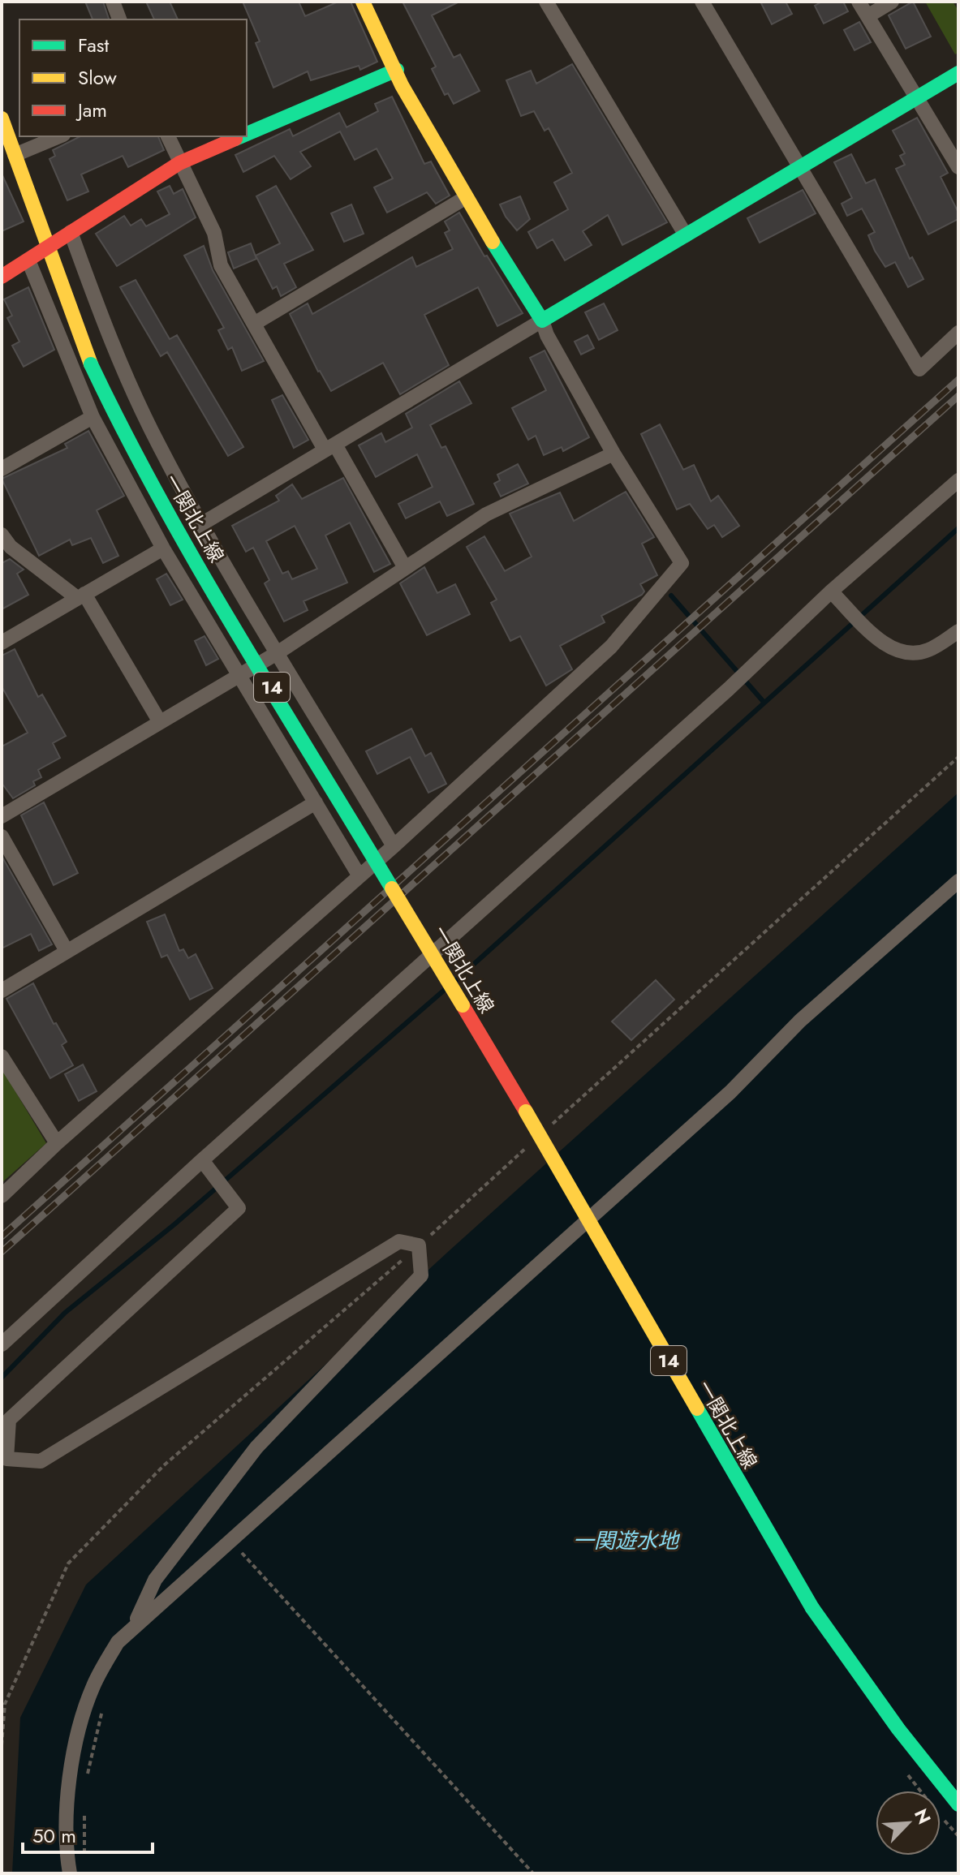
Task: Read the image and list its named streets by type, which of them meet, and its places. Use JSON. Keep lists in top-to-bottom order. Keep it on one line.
{"streets":{"main road":["一関北上線","14"]},"water":["一関遊水地"],"legend":["Fast","Slow","Jam"],"scale_bar":"50 m","north":"top right"}
